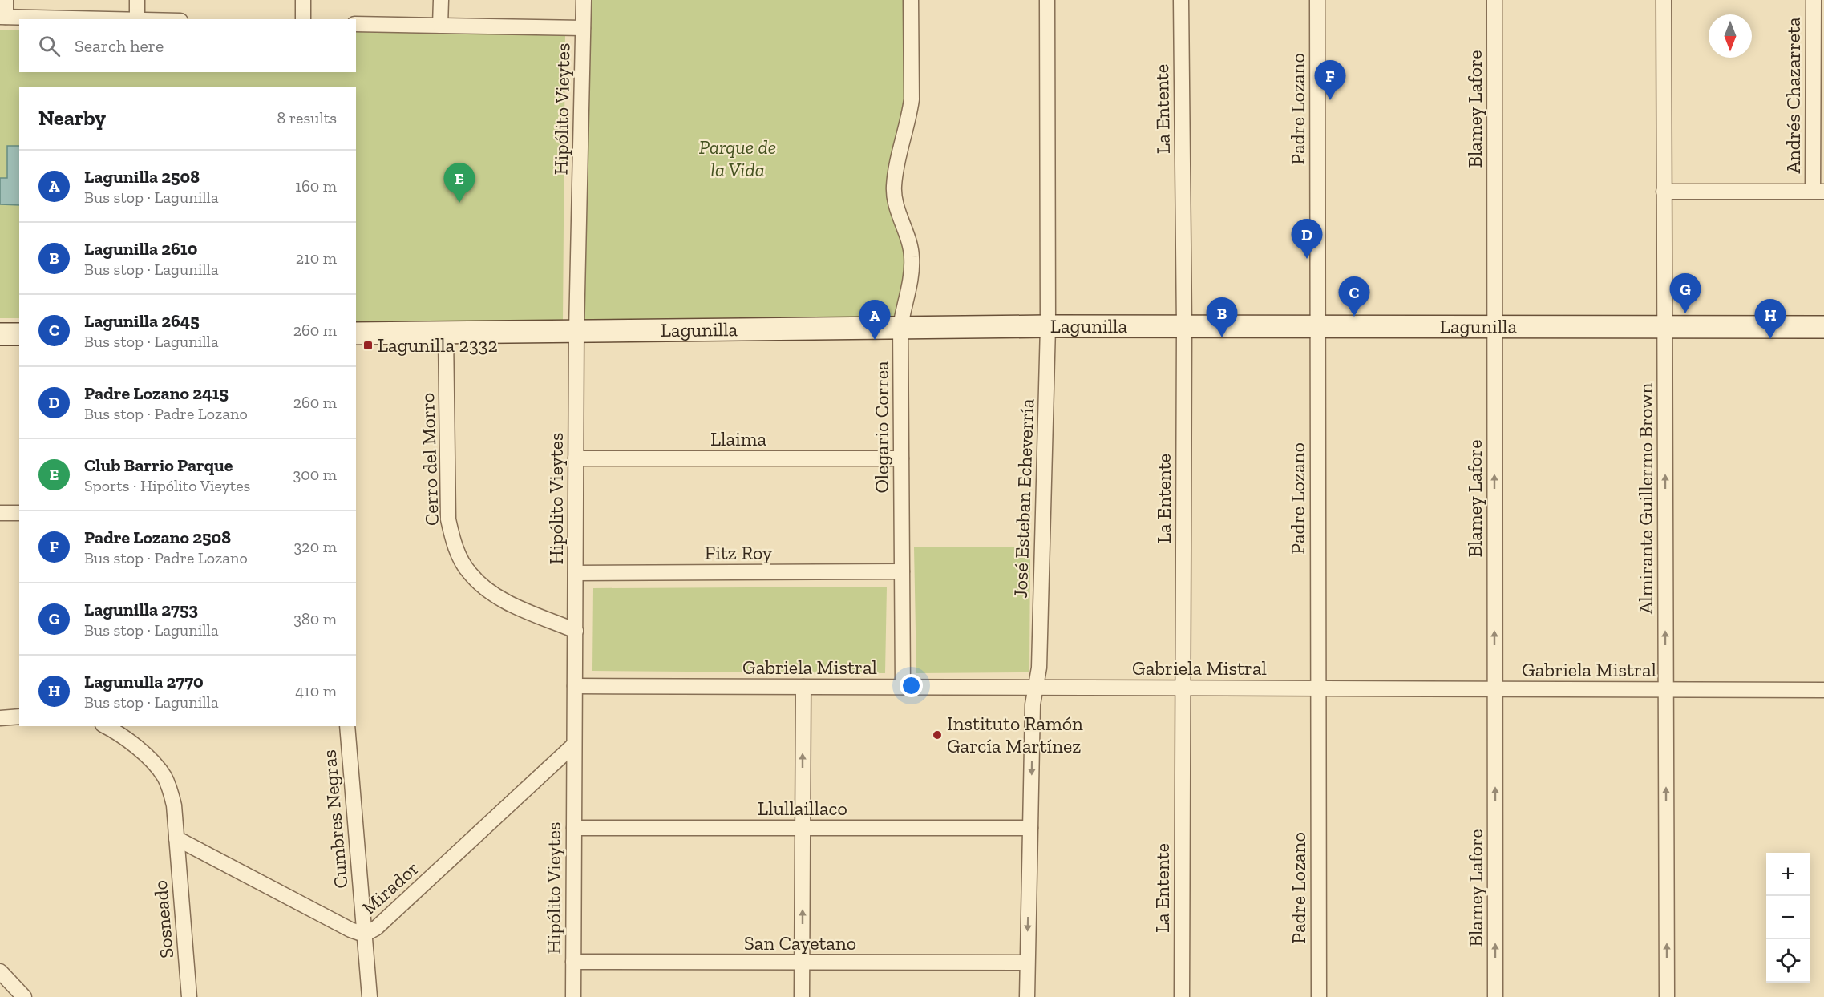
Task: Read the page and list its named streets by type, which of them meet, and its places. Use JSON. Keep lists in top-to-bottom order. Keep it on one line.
{"streets":{"main road":["Lagunilla"],"street":["Andrés Chazarreta","Hipólito Vieytes","La Entente","Padre Lozano","Blamey Lafore","Olegario Correa","Llaima","Cerro del Morro","José Esteban Echeverría","Almirante Guillermo Brown","Fitz Roy","Gabriela Mistral","Llullaillaco","Cumbres Negras","Mirador","Sosneado","San Cayetano"]},"crossings":[["Hipólito Vieytes","Lagunilla"],["Hipólito Vieytes","Llaima"],["Hipólito Vieytes","Cerro del Morro"],["Hipólito Vieytes","Fitz Roy"],["Hipólito Vieytes","Gabriela Mistral"],["Hipólito Vieytes","Llullaillaco"],["Hipólito Vieytes","Mirador"],["Hipólito Vieytes","San Cayetano"],["La Entente","Lagunilla"],["La Entente","Gabriela Mistral"],["Padre Lozano","Lagunilla"],["Padre Lozano","Gabriela Mistral"],["Blamey Lafore","Lagunilla"],["Blamey Lafore","Gabriela Mistral"],["Lagunilla","Olegario Correa"],["Lagunilla","Cerro del Morro"],["Lagunilla","José Esteban Echeverría"],["Lagunilla","Almirante Guillermo Brown"],["Olegario Correa","Llaima"],["Olegario Correa","Fitz Roy"],["Olegario Correa","Gabriela Mistral"],["José Esteban Echeverría","Gabriela Mistral"],["José Esteban Echeverría","Llullaillaco"],["José Esteban Echeverría","San Cayetano"],["Almirante Guillermo Brown","Gabriela Mistral"],["Cumbres Negras","Mirador"],["Mirador","Sosneado"]],"one_way":["Blamey Lafore","Almirante Guillermo Brown"],"parks":["Parque de la Vida"],"places":{"transit":["Lagunilla 2332"],"other":["Instituto Ramón García Martínez"]},"north":"bottom","page":{"search":"Search here","pins":["F","E","D","G","C","B","H","A"],"heading":["Nearby","8 results"],"list":[{"mark":"A","name":"Lagunilla 2508","note":"Bus stop · Lagunilla","value":"160 m"},{"mark":"B","name":"Lagunilla 2610","note":"Bus stop · Lagunilla","value":"210 m"},{"mark":"C","name":"Lagunilla 2645","note":"Bus stop · Lagunilla","value":"260 m"},{"mark":"D","name":"Padre Lozano 2415","note":"Bus stop · Padre Lozano","value":"260 m"},{"mark":"E","name":"Club Barrio Parque","note":"Sports · Hipólito Vieytes","value":"300 m"},{"mark":"F","name":"Padre Lozano 2508","note":"Bus stop · Padre Lozano","value":"320 m"},{"mark":"G","name":"Lagunilla 2753","note":"Bus stop · Lagunilla","value":"380 m"},{"mark":"H","name":"Lagunulla 2770","note":"Bus stop · Lagunilla","value":"410 m"}],"map_buttons":["+","−"]}}
